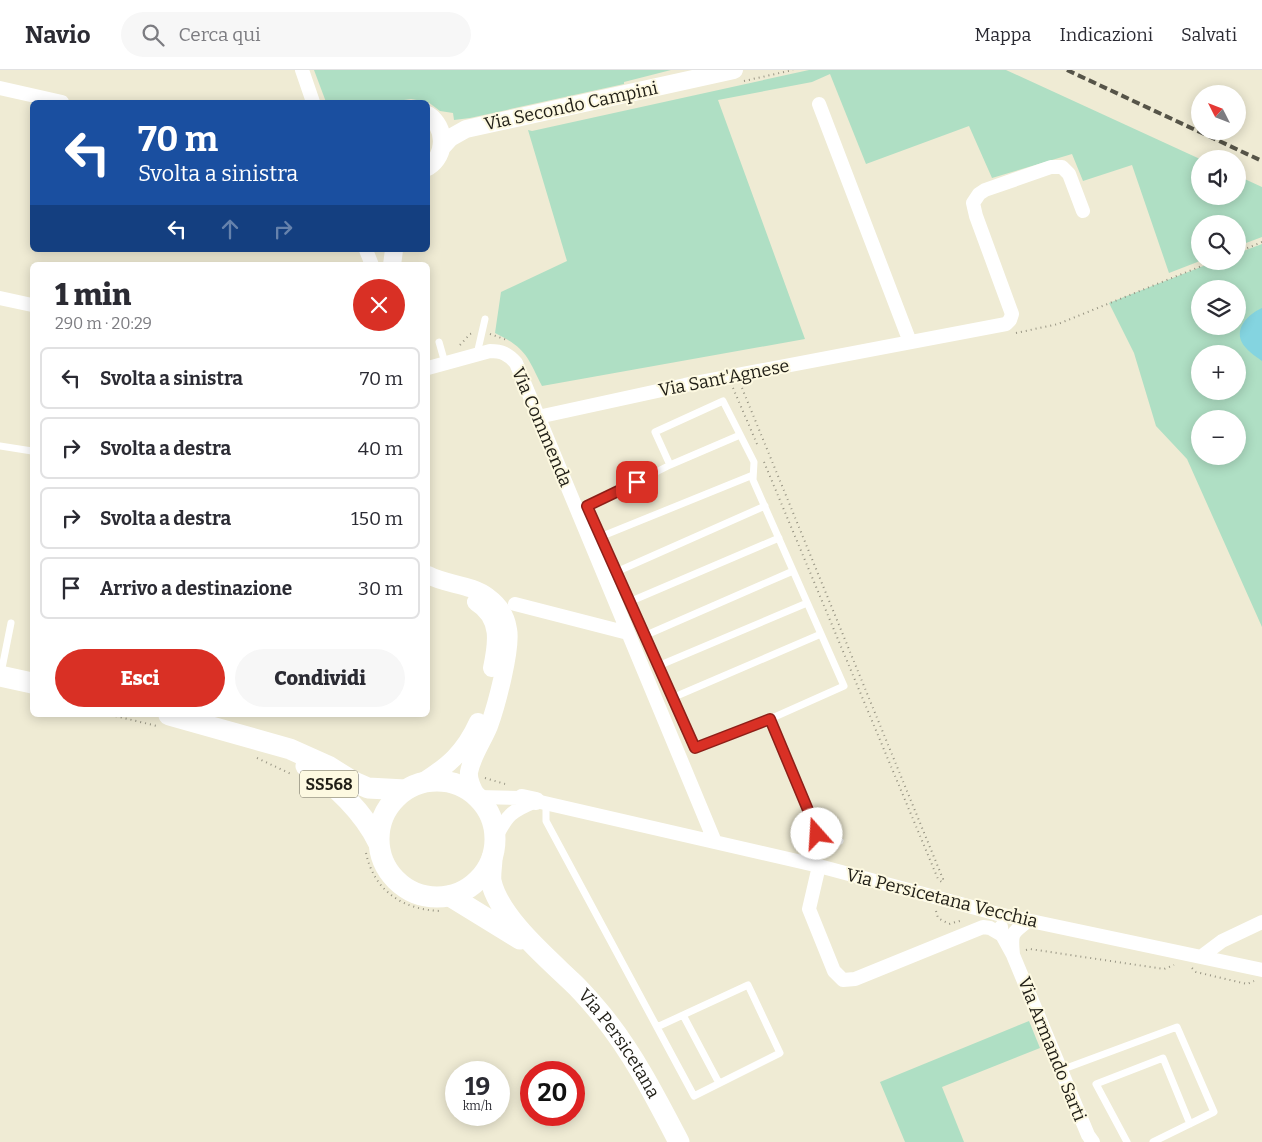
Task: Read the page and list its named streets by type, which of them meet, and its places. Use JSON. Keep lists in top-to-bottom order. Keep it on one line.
{"streets":{"main road":["SS568","Via Persicetana"],"street":["Via Secondo Campini","Via Sant'Agnese","Via Commenda","Via Persicetana Vecchia","Via Armando Sarti"]},"crossings":[["Via Sant'Agnese","Via Commenda"],["Via Commenda","Via Persicetana Vecchia"],["SS568","Via Persicetana Vecchia"],["SS568","Via Persicetana"],["Via Persicetana Vecchia","Via Persicetana"],["Via Persicetana Vecchia","Via Armando Sarti"]],"north":"top left","page":{"header":"Navio","search":"Cerca qui","nav":["Mappa","Indicazioni","Salvati"],"map_buttons":["+","−"],"turn":["70 m","Svolta a sinistra"],"heading":["1 min","290 m · 20:29"],"list":[{"name":"Svolta a sinistra","value":"70 m"},{"name":"Svolta a destra","value":"40 m"},{"name":"Svolta a destra","value":"150 m"},{"name":"Arrivo a destinazione","value":"30 m"}],"buttons":["Esci","Condividi"],"speed":"19 km/h","limit":"20"}}
